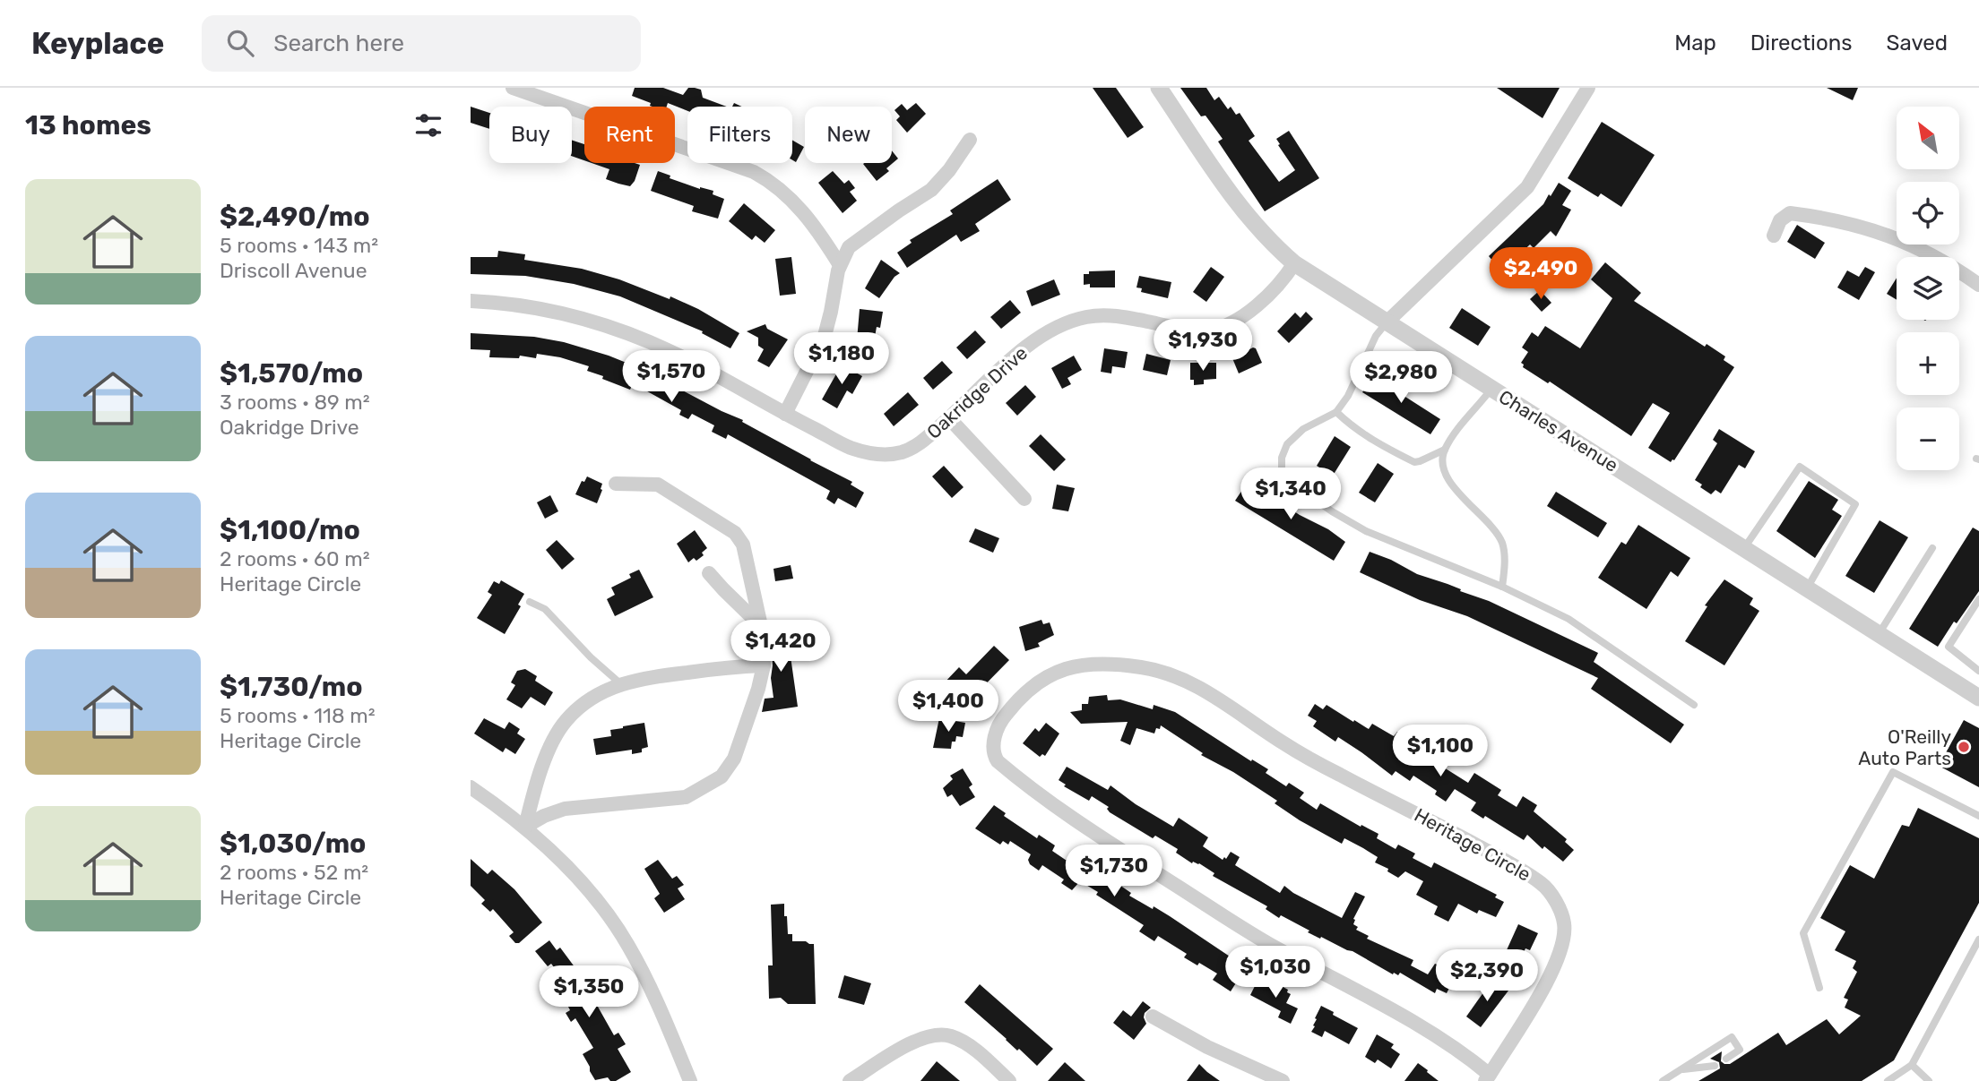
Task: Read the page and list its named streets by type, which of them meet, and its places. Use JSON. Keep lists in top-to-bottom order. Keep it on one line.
{"streets":{"street":["Oakridge Drive","Charles Avenue","Heritage Circle"]},"crossings":[["Oakridge Drive","Charles Avenue"]],"places":["O'Reilly Auto Parts"],"north":"top left","page":{"header":"Keyplace","search":"Search here","nav":["Map","Directions","Saved"],"heading":"13 homes","map_buttons":["+","−"],"chip":["Buy","Rent","Filters","New"],"list":[{"name":"$2,490/mo","note":"5 rooms · 143 m² · Driscoll Avenue"},{"name":"$1,570/mo","note":"3 rooms · 89 m² · Oakridge Drive"},{"name":"$1,100/mo","note":"2 rooms · 60 m² · Heritage Circle"},{"name":"$1,730/mo","note":"5 rooms · 118 m² · Heritage Circle"},{"name":"$1,030/mo","note":"2 rooms · 52 m² · Heritage Circle"}],"price":["$2,490","$1,930","$1,180","$1,570","$2,980","$1,340","$1,420","$1,400","$1,100","$1,730","$1,030","$2,390","$1,350"]}}
